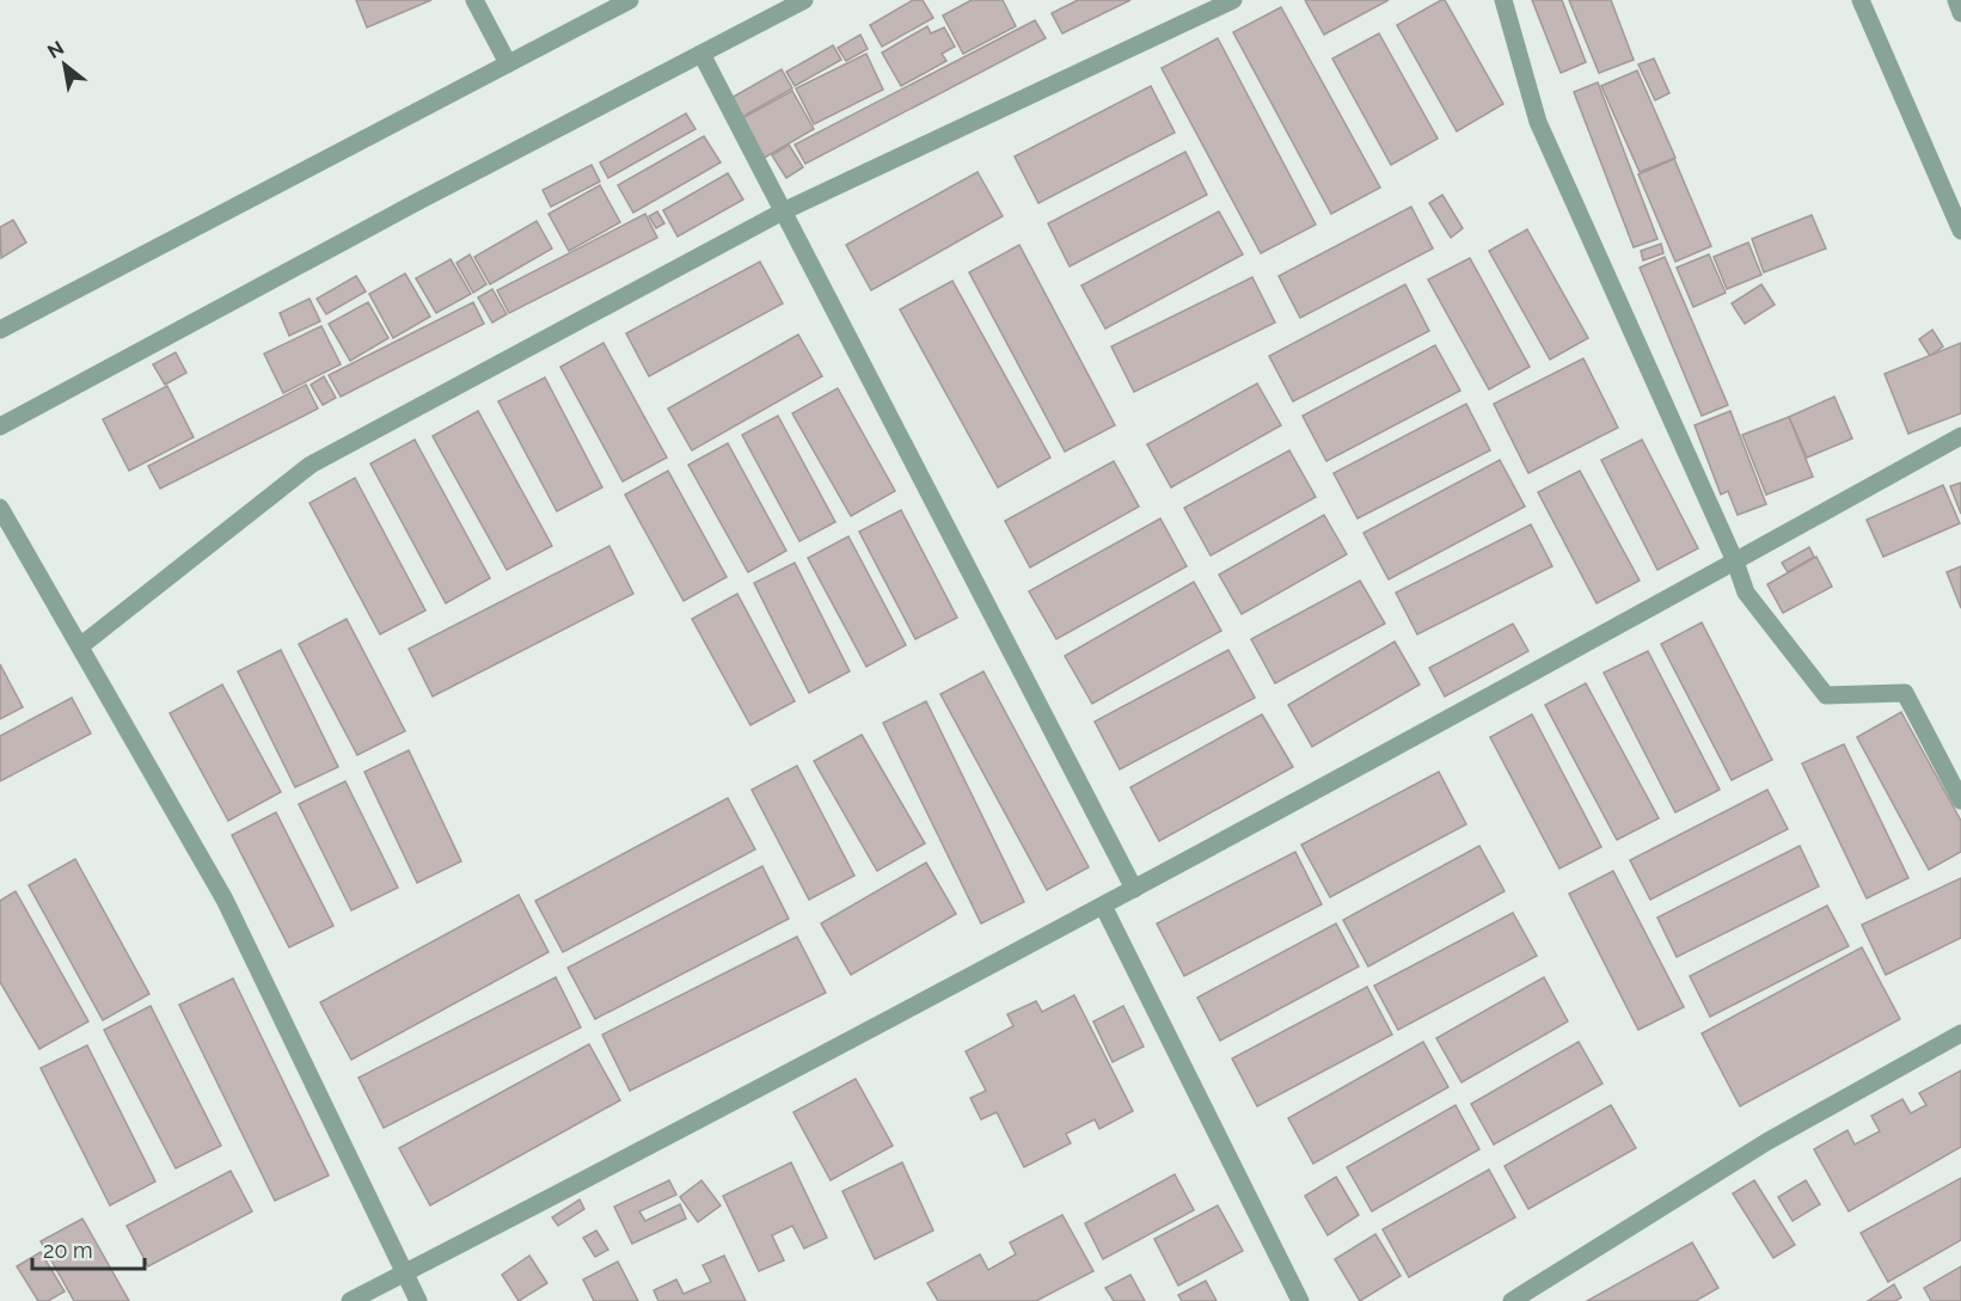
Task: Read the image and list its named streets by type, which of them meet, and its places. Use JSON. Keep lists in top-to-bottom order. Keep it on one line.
{"scale_bar":"20 m","north":"top left"}
